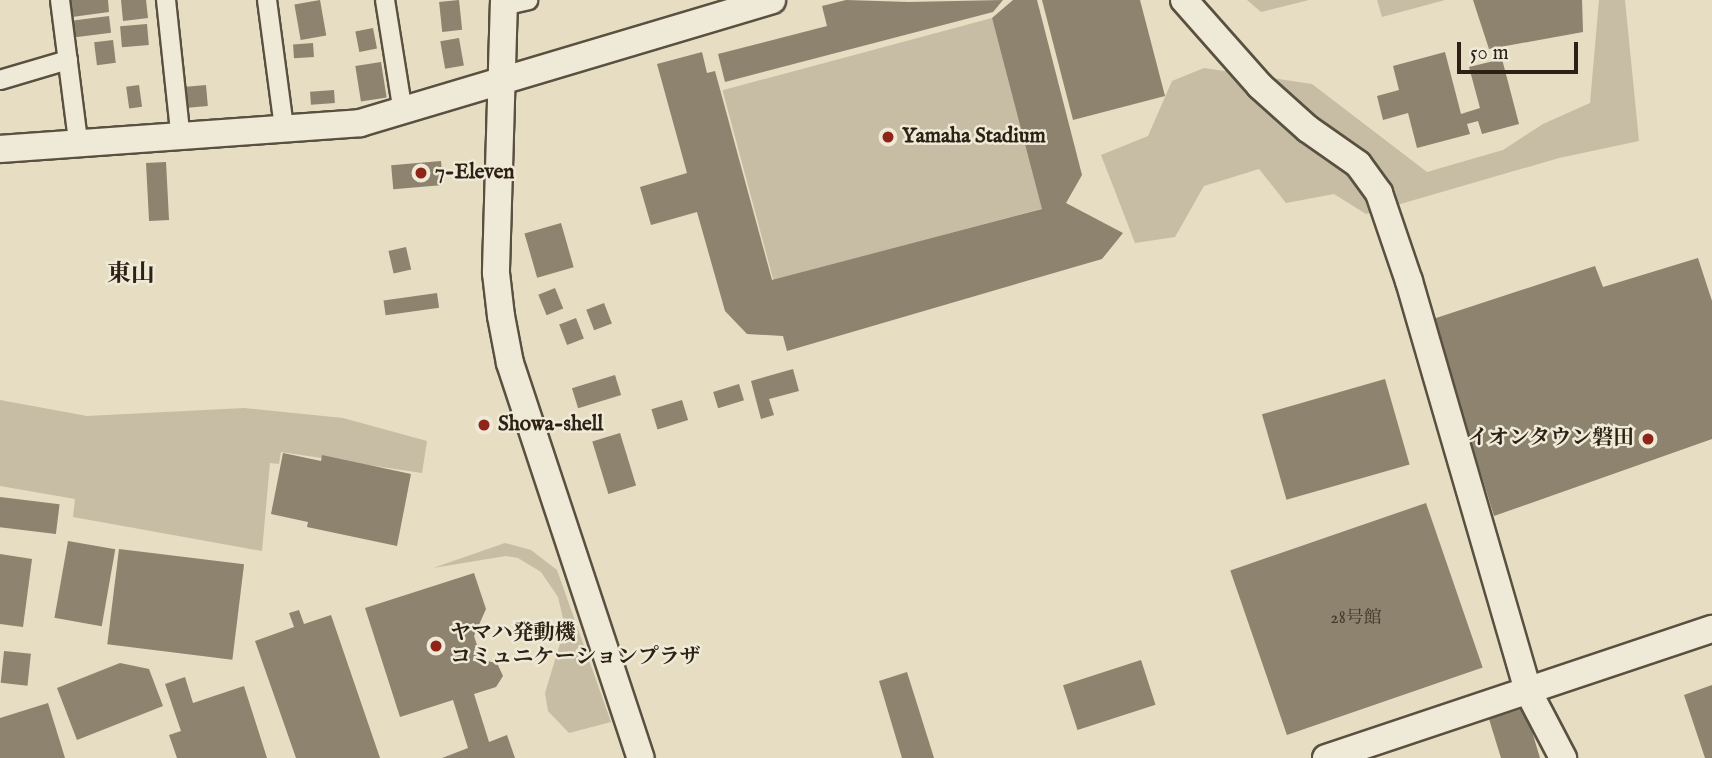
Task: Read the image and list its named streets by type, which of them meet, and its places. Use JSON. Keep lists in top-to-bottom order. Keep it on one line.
{"districts":["東山"],"places":["Yamaha Stadium","7-Eleven","Showa-shell","イオンタウン磐田","ヤマハ発動機 コミュニケーションプラザ"],"house_numbers":["28号館"],"scale_bar":"50 m"}
